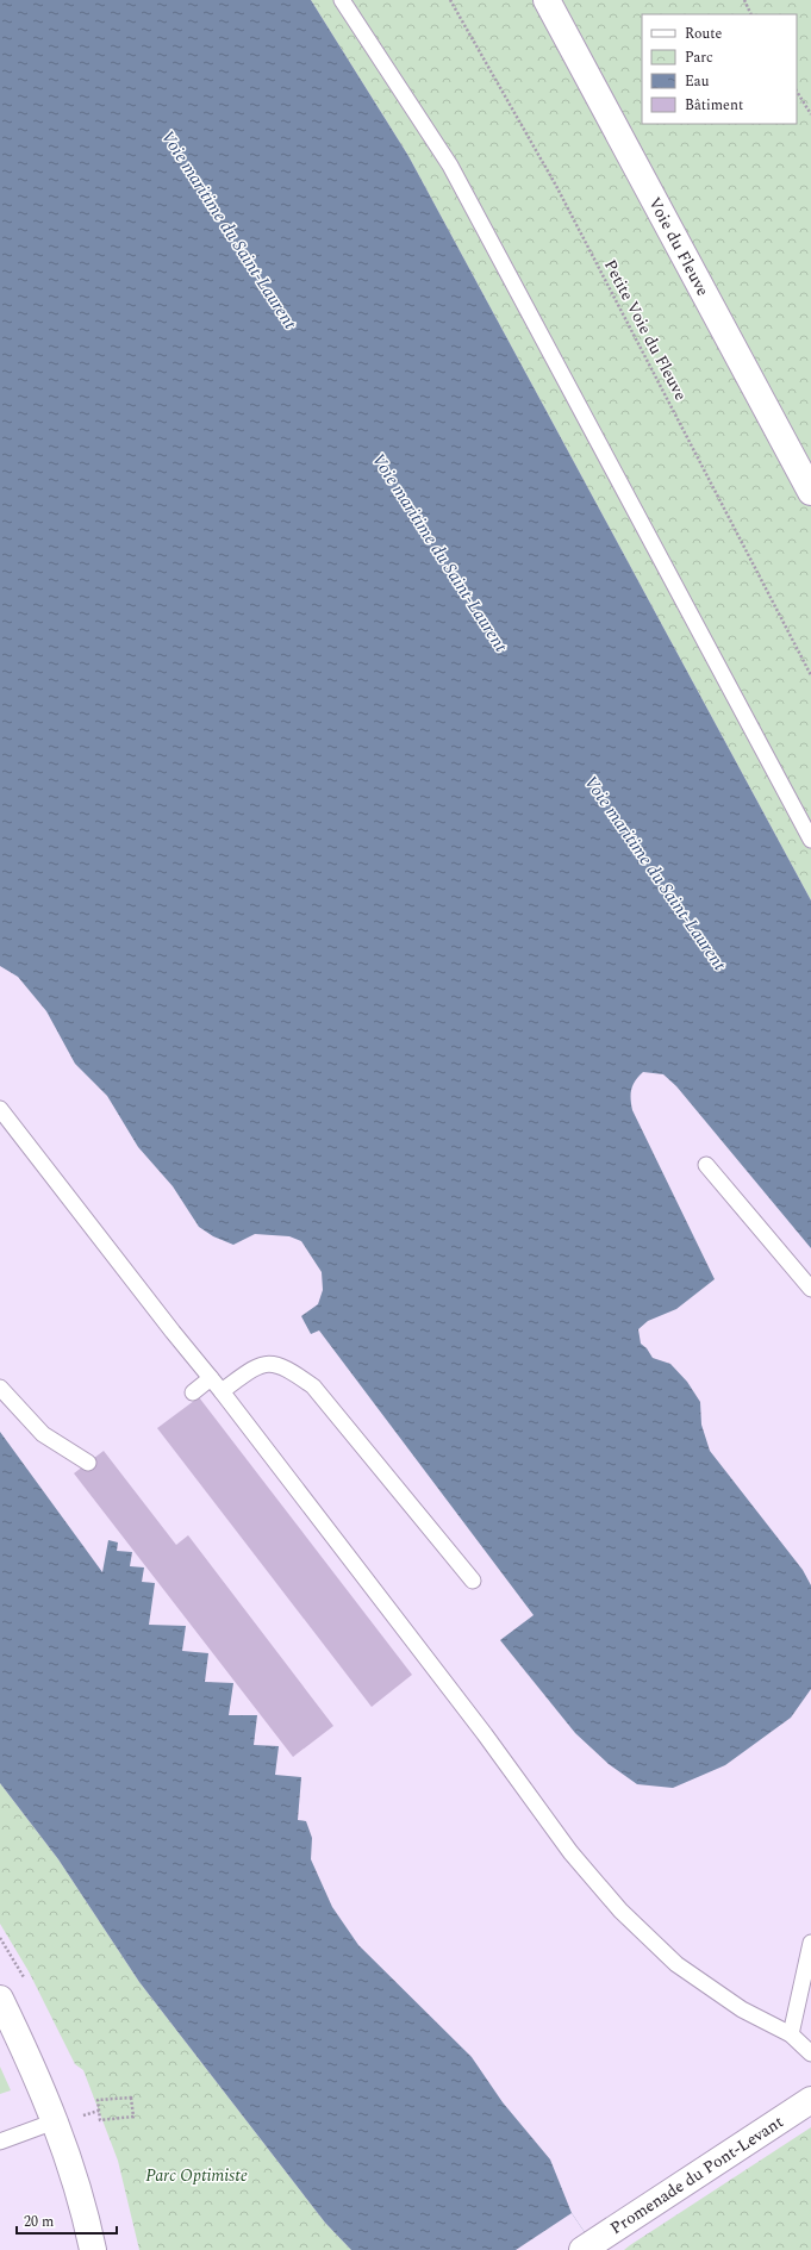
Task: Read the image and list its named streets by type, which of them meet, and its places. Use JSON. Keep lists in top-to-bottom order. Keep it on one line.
{"streets":{"street":["Voie du Fleuve","Promenade du Pont-Levant"],"path":["Petite Voie du Fleuve"]},"water":["Voie maritime du Saint-Laurent"],"parks":["Parc Optimiste"],"legend":["Route","Parc","Eau","Bâtiment"],"scale_bar":"20 m"}
